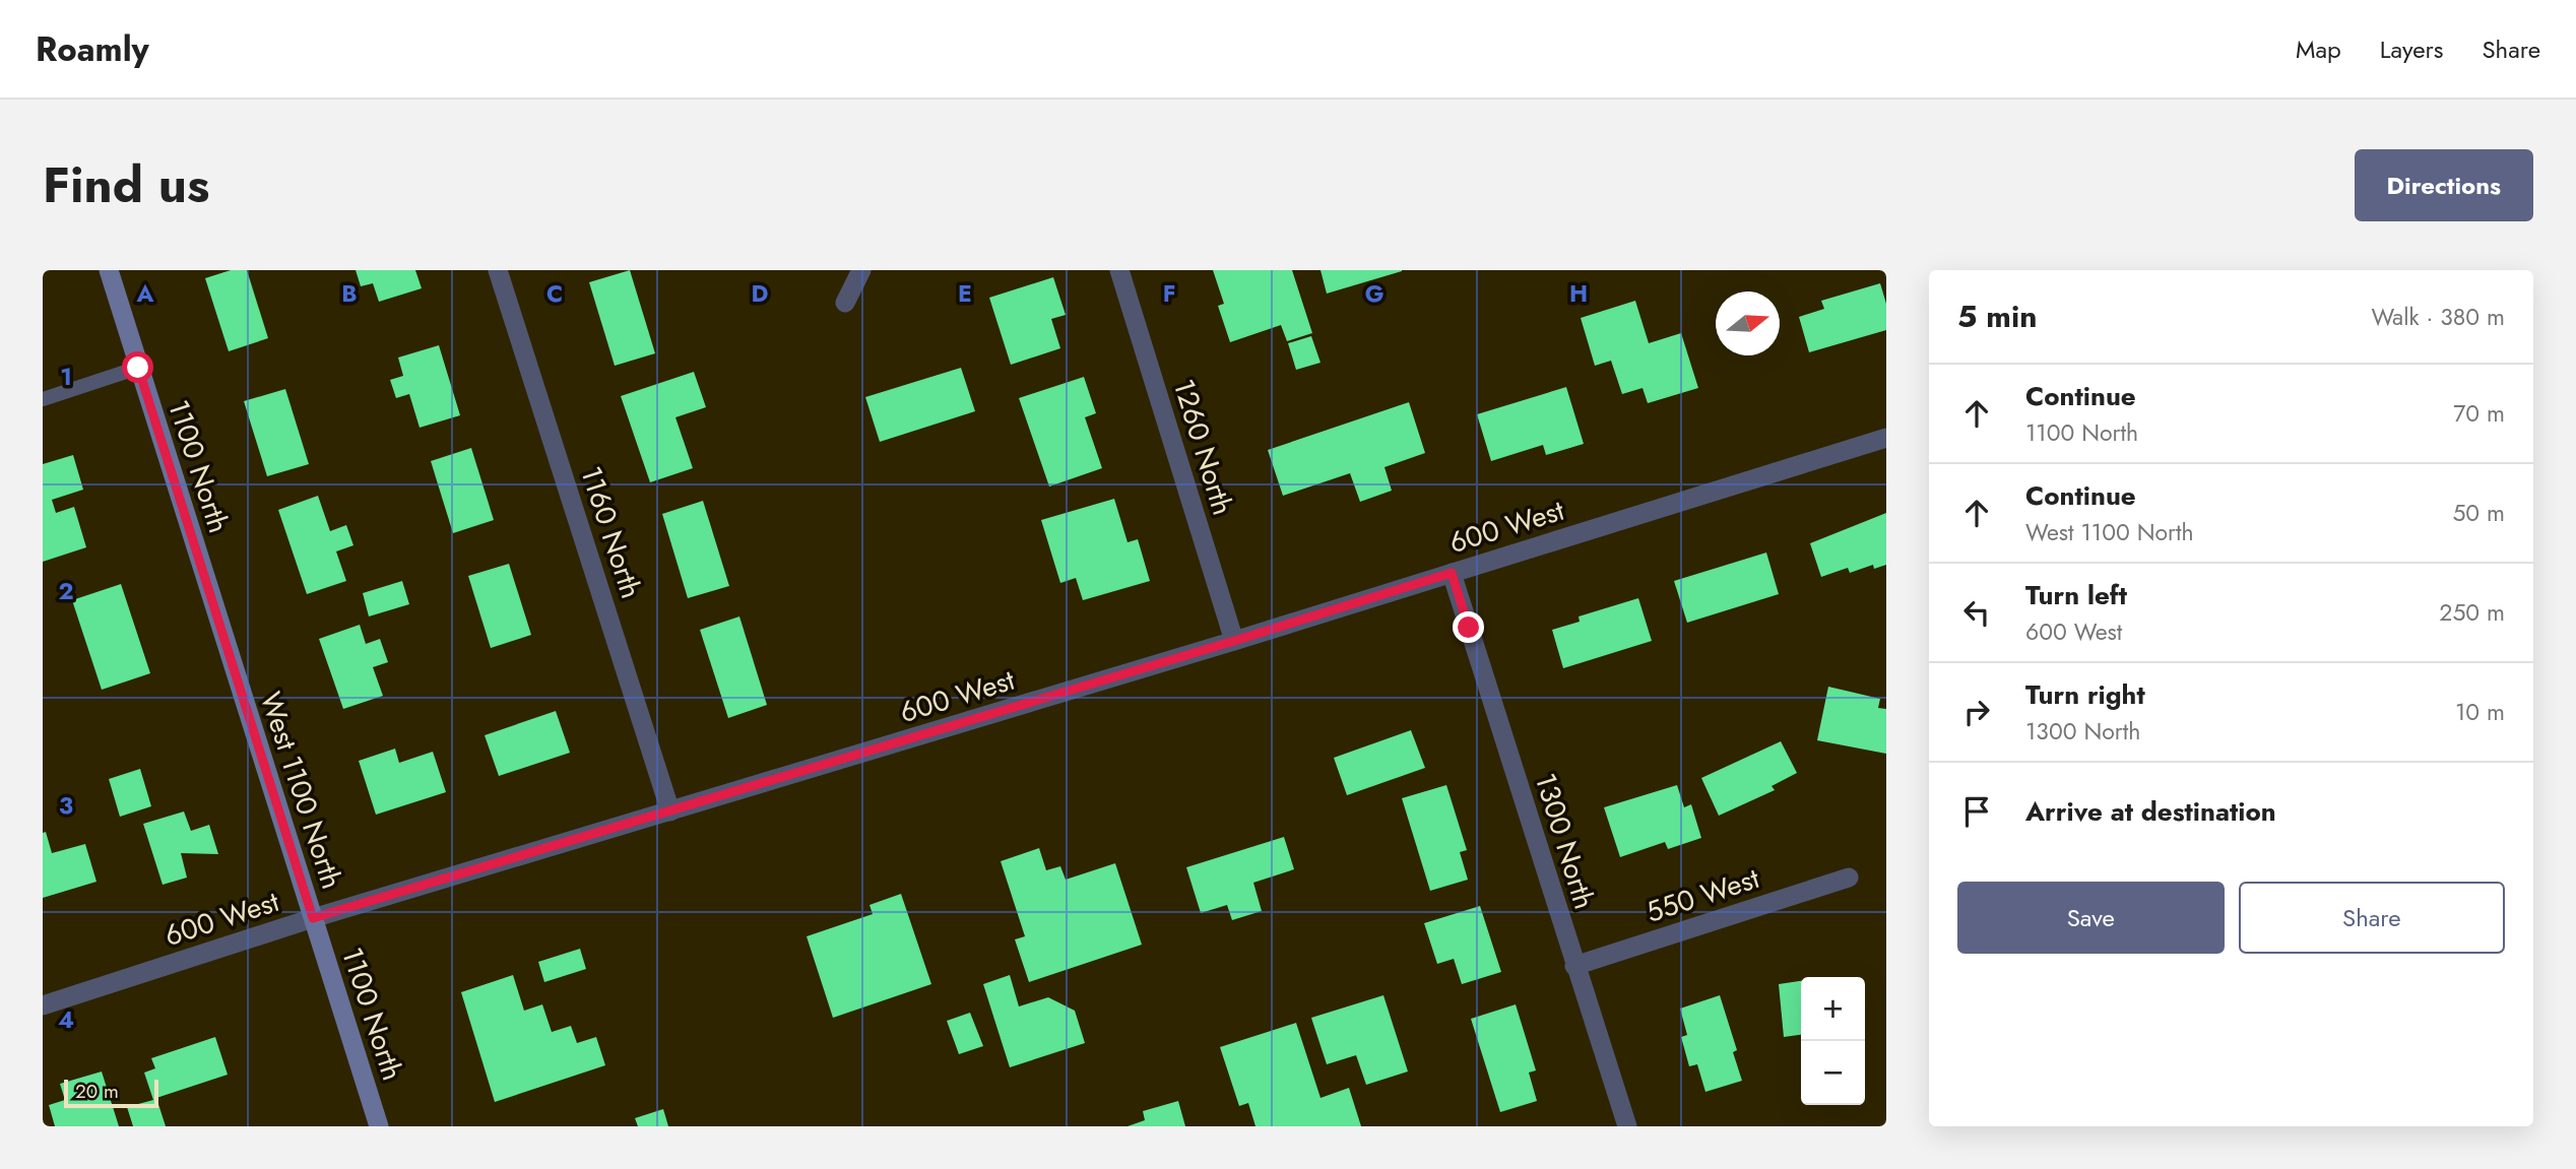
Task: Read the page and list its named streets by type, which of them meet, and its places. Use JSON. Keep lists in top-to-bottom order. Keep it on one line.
{"streets":{"main road":["1100 North","West 1100 North"],"street":["1260 North","600 West","1160 North","1300 North","550 West"]},"crossings":[["1260 North","600 West"],["1100 North","600 West"],["1100 North","West 1100 North"],["600 West","1160 North"],["600 West","West 1100 North"],["600 West","1300 North"],["1300 North","550 West"]],"scale_bar":"20 m","north":"right","page":{"header":"Roamly","nav":["Map","Layers","Share"],"title":"Find us","buttons":["Directions",["Save","Share"]],"heading":["5 min","Walk · 380 m"],"list":[["Continue","1100 North","70 m"],["Continue","West 1100 North","50 m"],["Turn left","600 West","250 m"],["Turn right","1300 North","10 m"],"Arrive at destination"],"map_buttons":["+","−"],"scale":"20 m"},"grid":{"columns":["A","B","C","D","E","F","G","H"],"rows":["1","2","3","4"]}}
